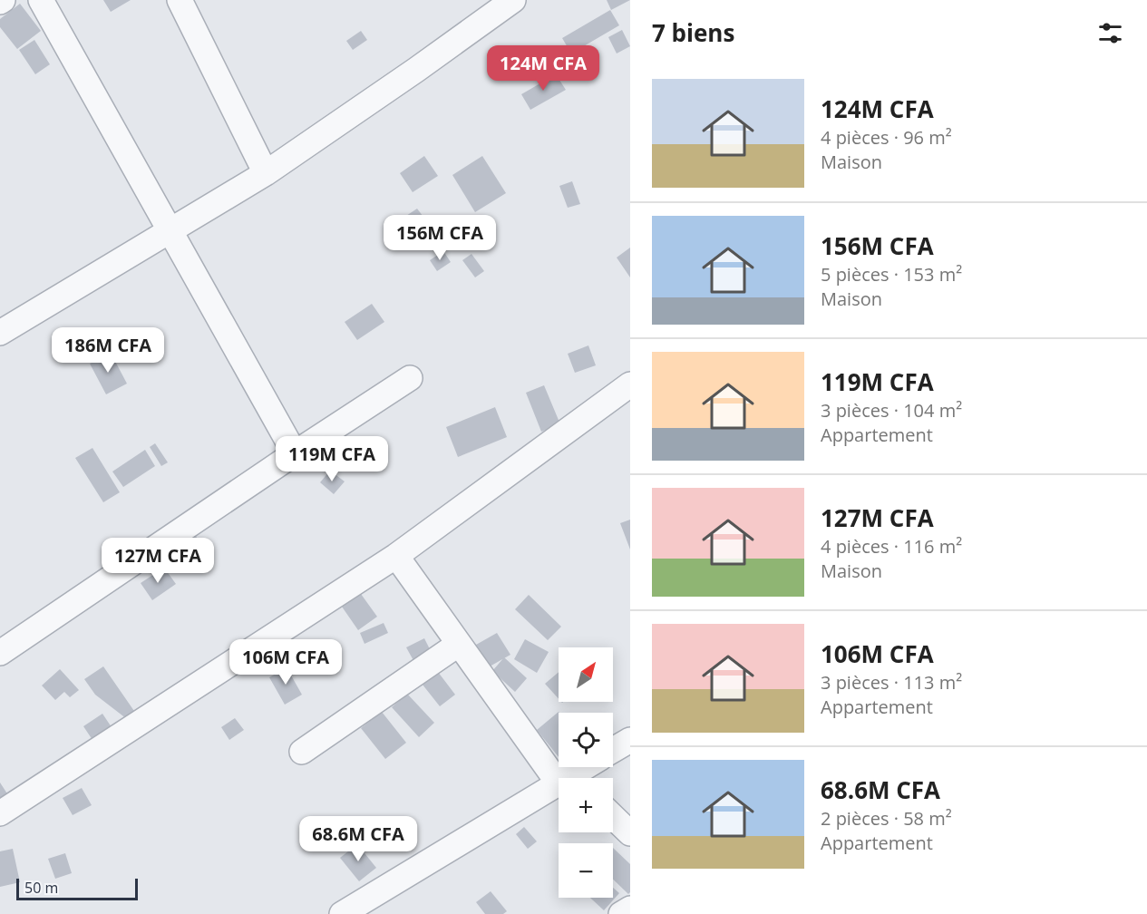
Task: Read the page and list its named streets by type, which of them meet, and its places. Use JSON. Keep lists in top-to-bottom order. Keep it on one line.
{"scale_bar":"50 m","north":"top right","page":{"heading":"7 biens","price":["124M CFA","156M CFA","186M CFA","119M CFA","127M CFA","106M CFA","68.6M CFA"],"list":[{"name":"124M CFA","note":"4 pièces · 96 m² · Maison"},{"name":"156M CFA","note":"5 pièces · 153 m² · Maison"},{"name":"119M CFA","note":"3 pièces · 104 m² · Appartement"},{"name":"127M CFA","note":"4 pièces · 116 m² · Maison"},{"name":"106M CFA","note":"3 pièces · 113 m² · Appartement"},{"name":"68.6M CFA","note":"2 pièces · 58 m² · Appartement"}],"map_buttons":["+","−"],"scale":"50 m"}}
